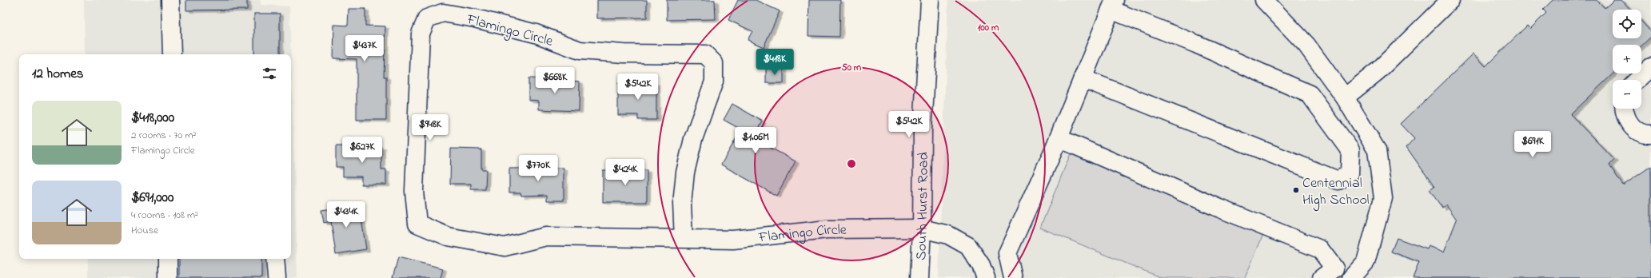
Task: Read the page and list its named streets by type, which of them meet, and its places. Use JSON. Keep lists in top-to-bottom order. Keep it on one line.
{"streets":{"street":["Flamingo Circle","South Hurst Road"]},"crossings":[["Flamingo Circle","South Hurst Road"]],"places":["Centennial High School"],"page":{"map_buttons":["+","−"],"price":["$437K","$418K","$668K","$542K","$542K","$948K","$1.06M","$691K","$627K","$770K","$424K","$434K"],"heading":"12 homes","list":[{"name":"$418,000","note":"2 rooms · 70 m² · Flamingo Circle"},{"name":"$691,000","note":"4 rooms · 108 m² · House"}]},"rings":["100 m","50 m"]}
